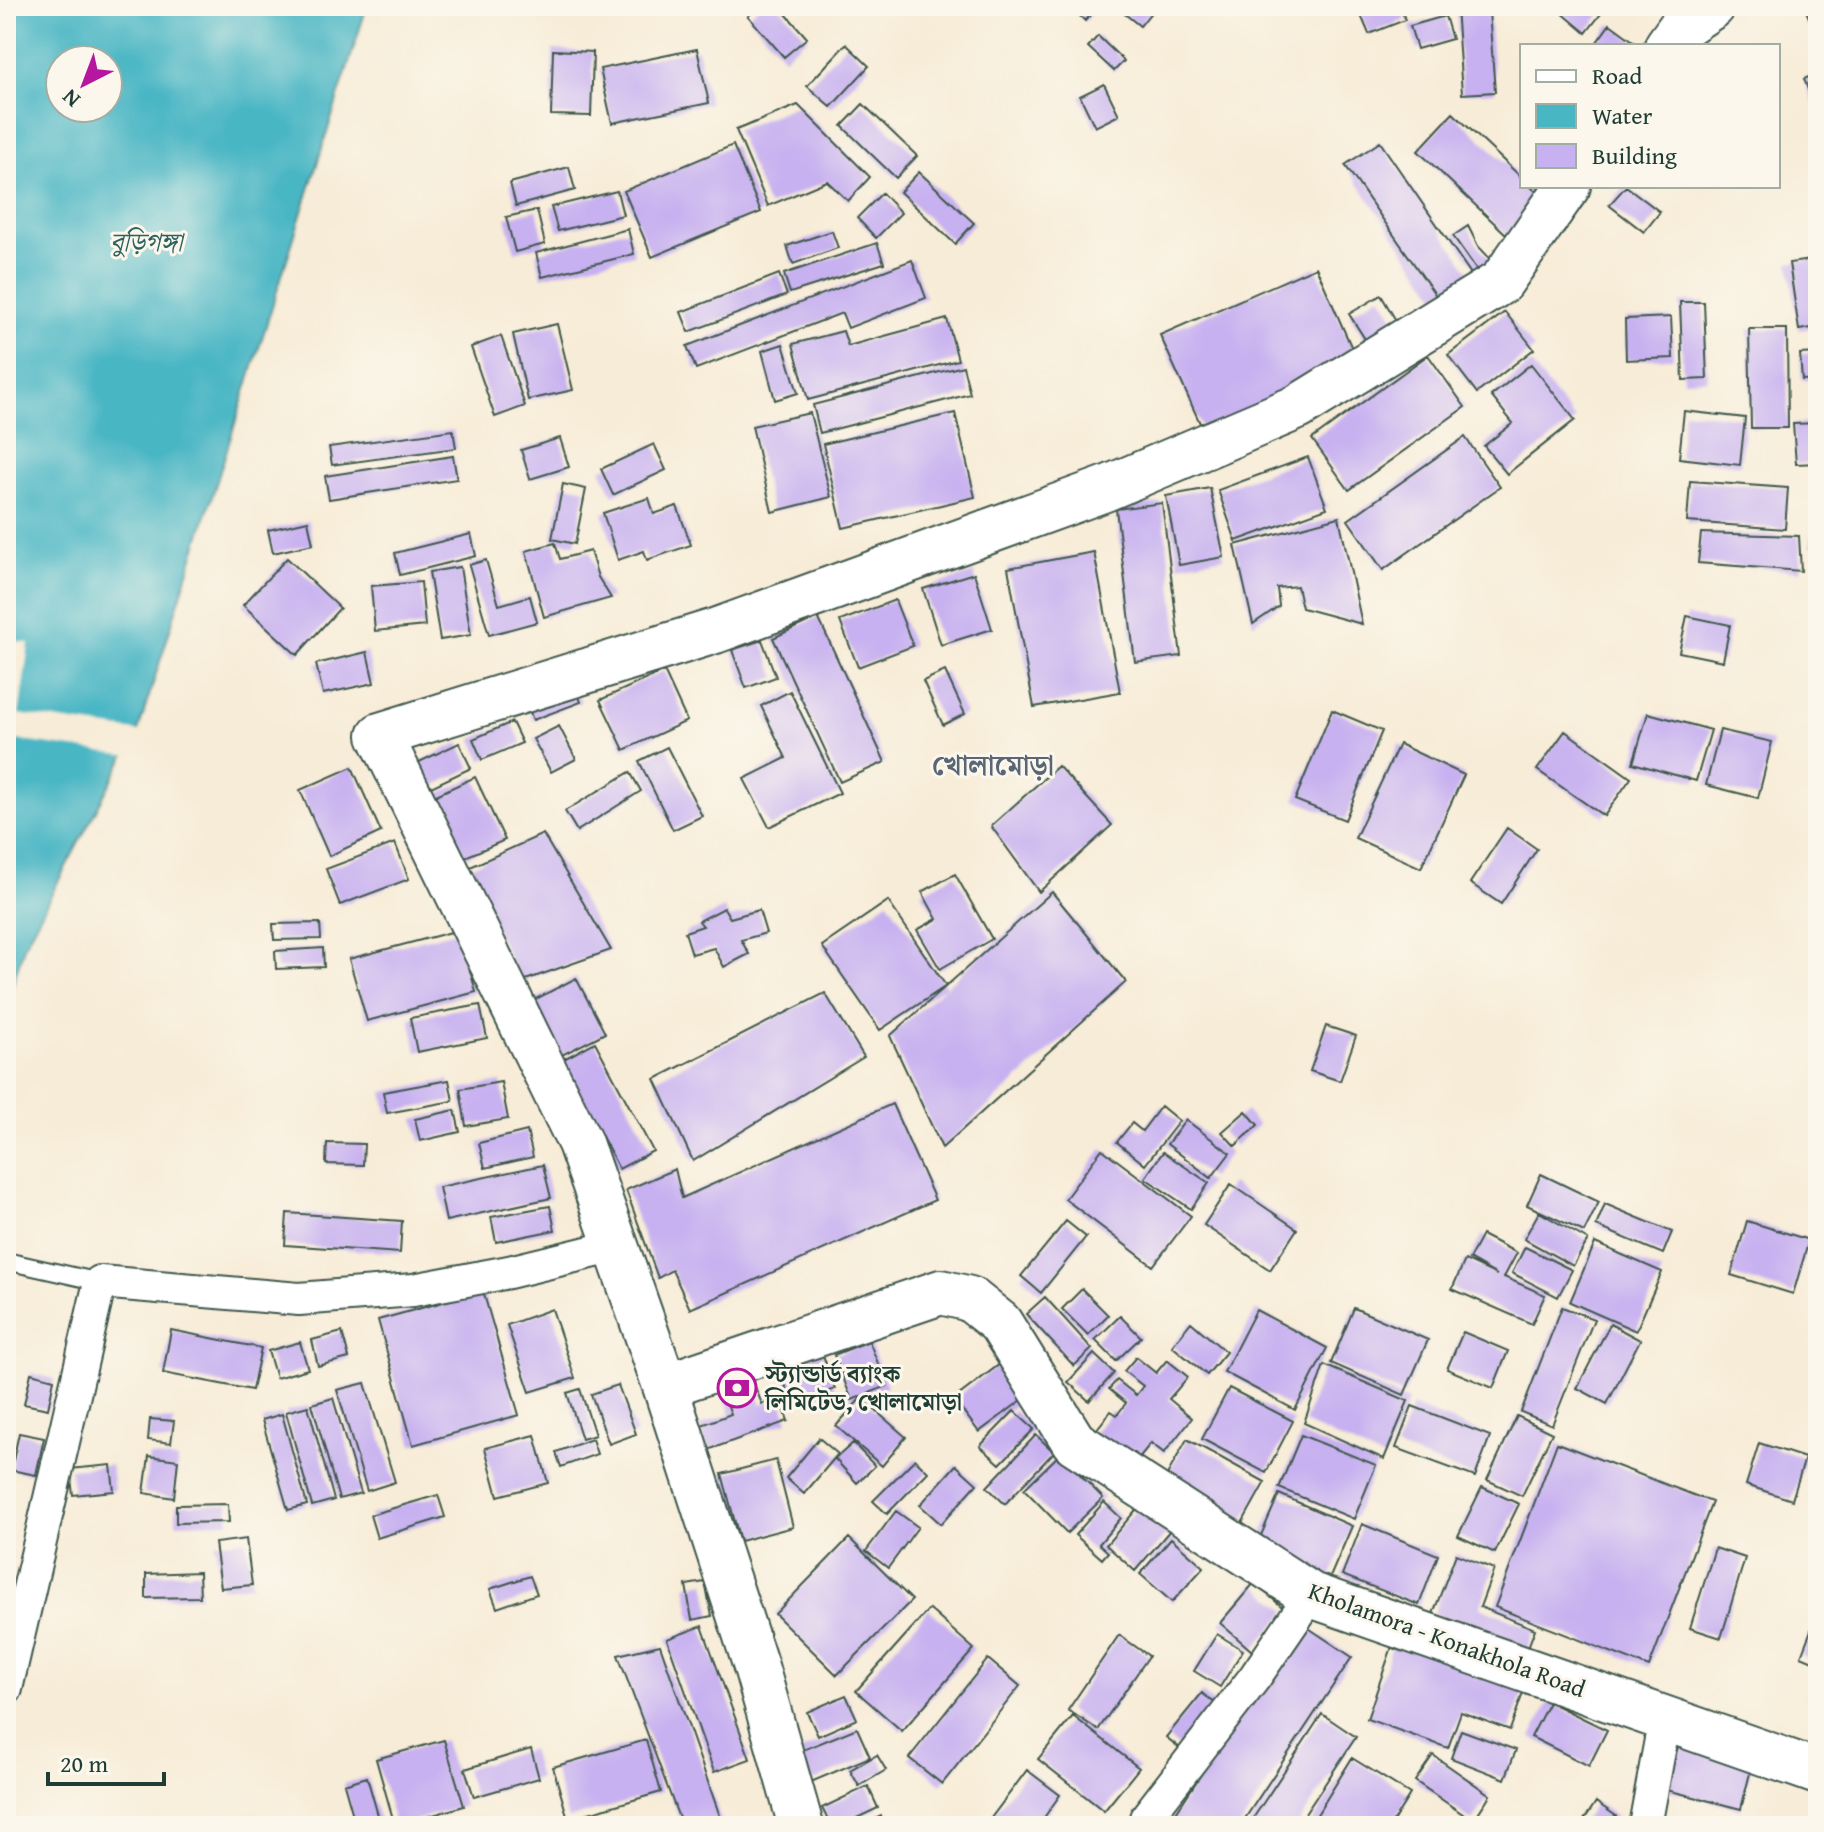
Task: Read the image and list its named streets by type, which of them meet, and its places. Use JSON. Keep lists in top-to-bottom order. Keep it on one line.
{"streets":{"street":["Kholamora - Konakhola Road"]},"districts":["খোলামোড়া"],"water":["বুড়িগঙ্গা"],"places":{"bank":["স্ট্যান্ডার্ড ব্যাংক লিমিটেড, খোলামোড়া"]},"legend":["Road","Water","Building"],"scale_bar":"20 m","north":"bottom left"}
